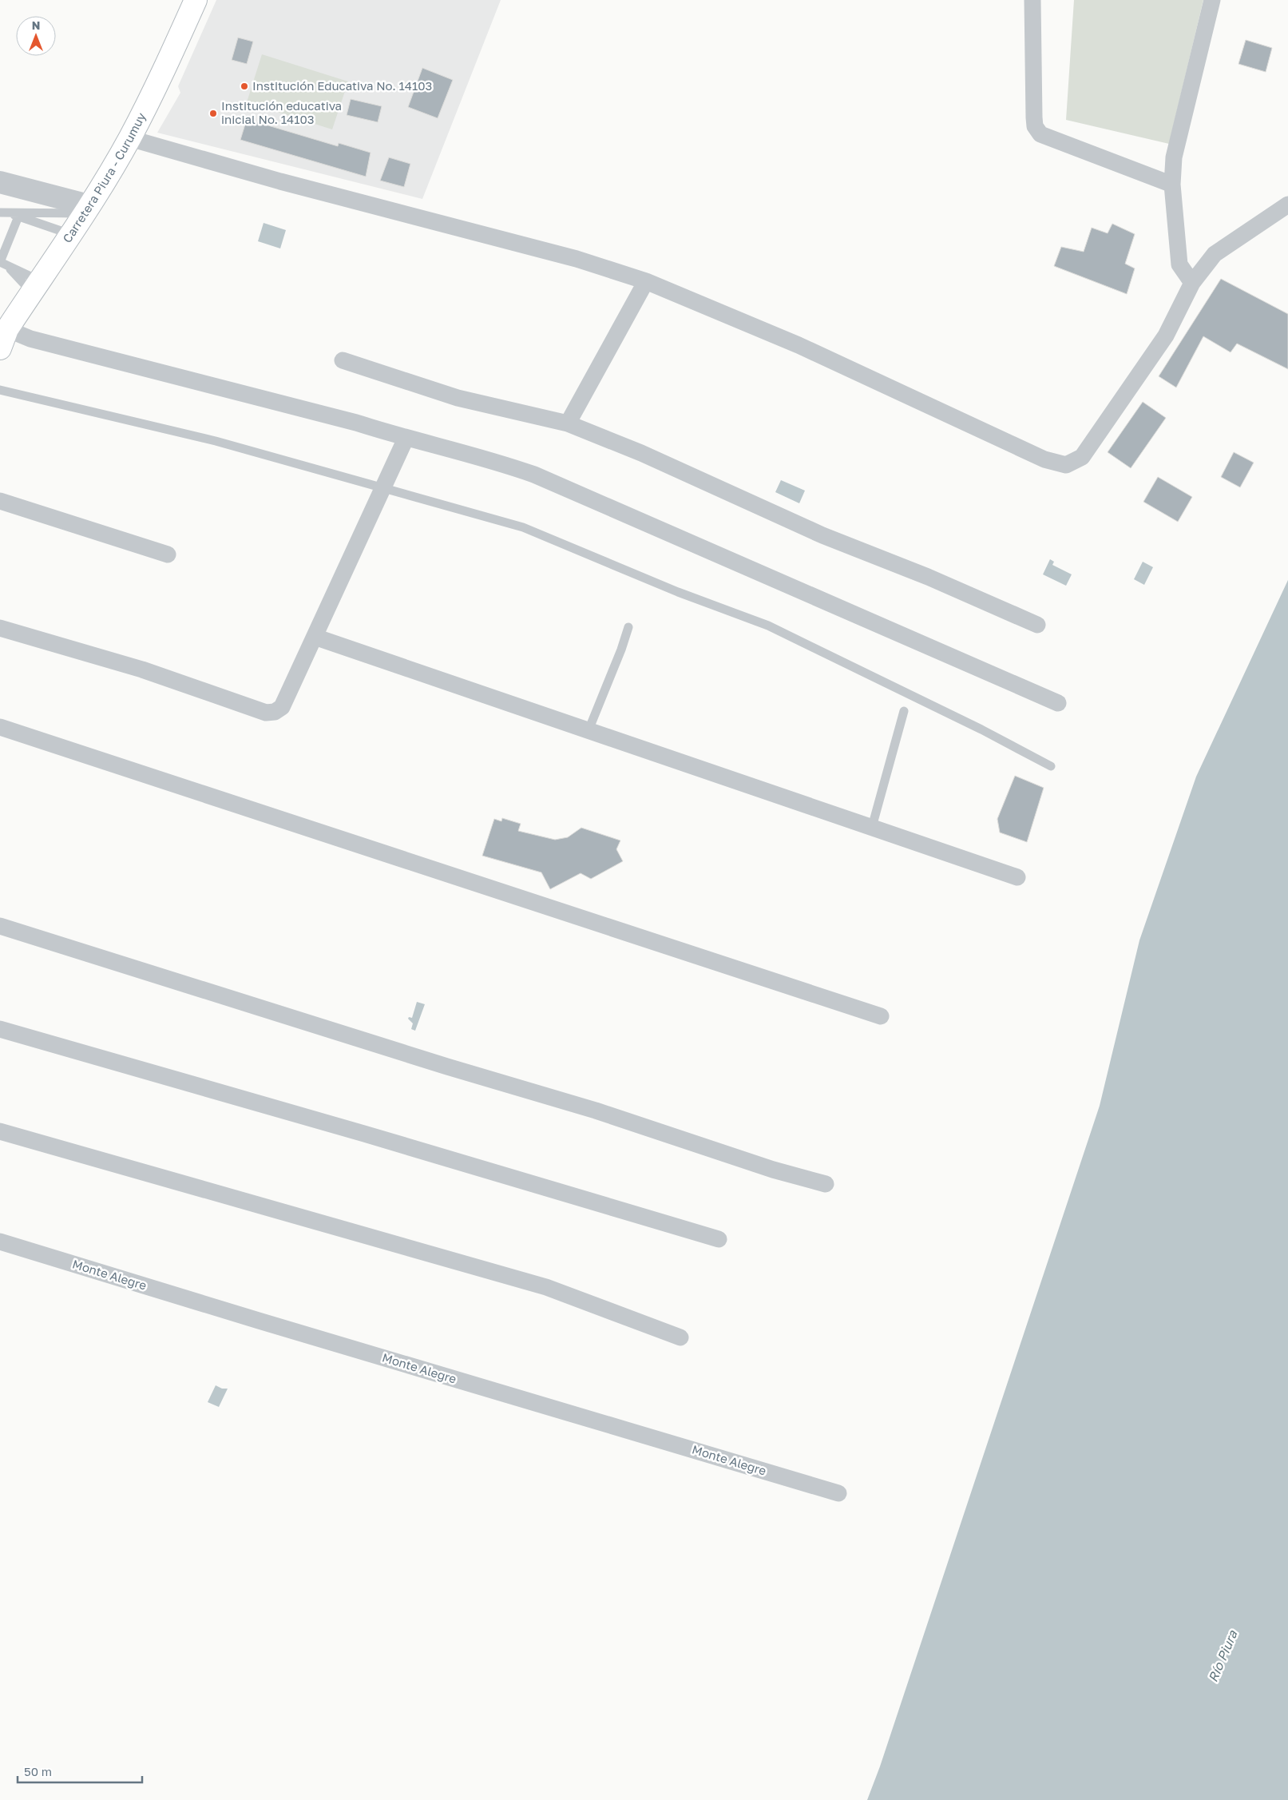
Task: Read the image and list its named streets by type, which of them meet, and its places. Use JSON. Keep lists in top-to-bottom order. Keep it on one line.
{"streets":{"main road":["Carretera Piura - Curumuy"],"street":["Monte Alegre"]},"water":["Río Piura"],"places":["Institución Educativa No. 14103","Institución educativa inicial No. 14103"],"scale_bar":"50 m","north":"top"}
